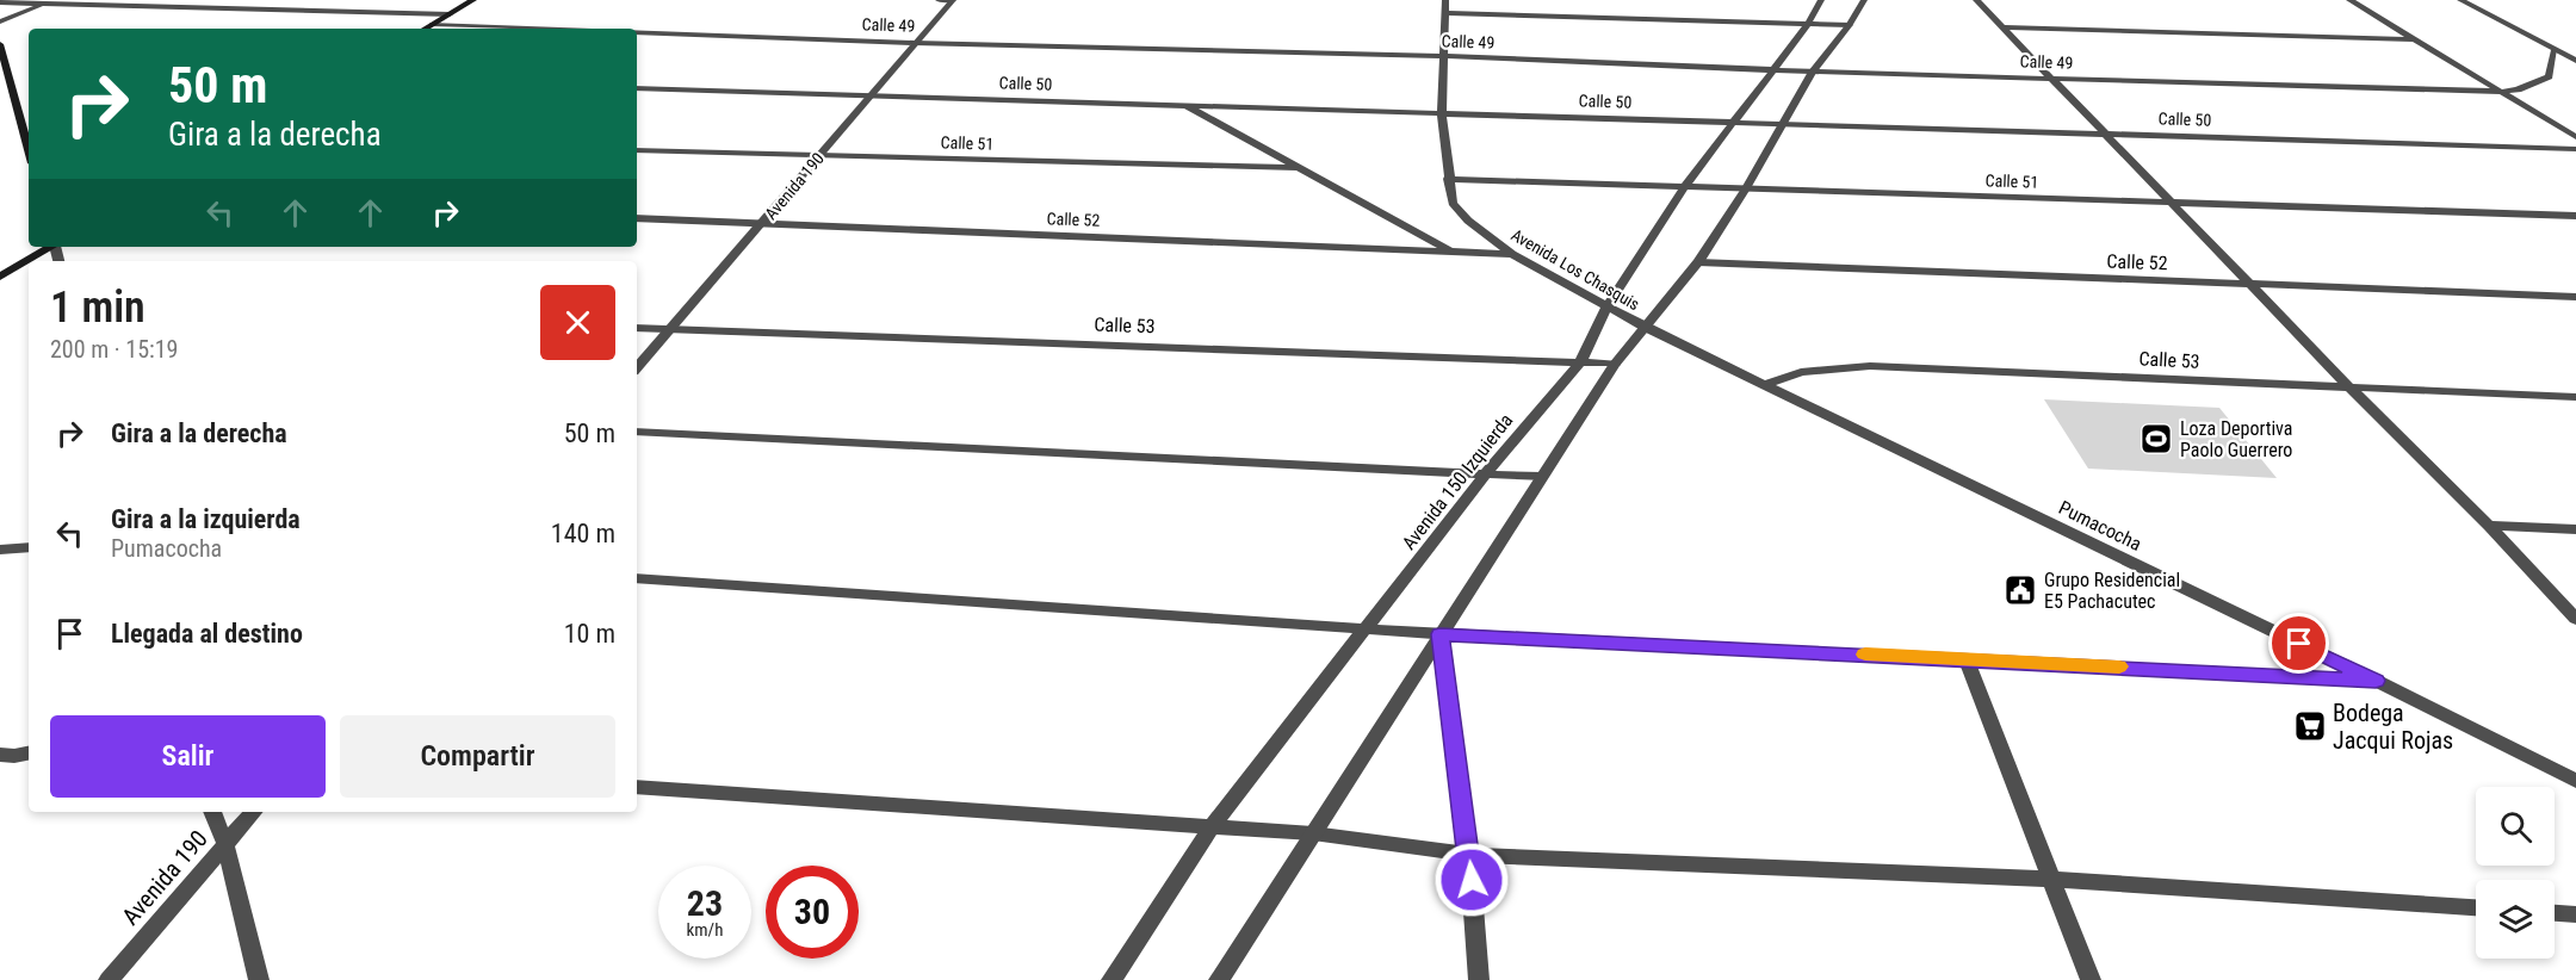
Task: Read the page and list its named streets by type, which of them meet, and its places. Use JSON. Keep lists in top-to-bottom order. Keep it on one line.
{"streets":{"street":["Calle 49","Calle 50","Calle 51","Avenida 190","Calle 52","Avenida Los Chasquis","Calle 53","Avenida 150 Izquierda","Pumacocha"]},"crossings":[["Calle 49","Avenida 190"],["Calle 49","Avenida Los Chasquis"],["Calle 49","Avenida 150 Izquierda"],["Calle 50","Avenida 190"],["Calle 50","Avenida Los Chasquis"],["Calle 50","Avenida 150 Izquierda"],["Calle 51","Avenida 190"],["Calle 51","Avenida Los Chasquis"],["Calle 51","Avenida 150 Izquierda"],["Avenida 190","Calle 52"],["Avenida 190","Calle 53"],["Calle 52","Avenida Los Chasquis"],["Avenida Los Chasquis","Avenida 150 Izquierda"],["Avenida Los Chasquis","Pumacocha"],["Calle 53","Avenida 150 Izquierda"],["Calle 53","Pumacocha"]],"places":{"sports":["Loza Deportiva Paolo Guerrero"],"public building":["Grupo Residencial E5 Pachacutec"],"supermarket":["Bodega Jacqui Rojas"]},"page":{"turn":["50 m","Gira a la derecha"],"heading":["1 min","200 m · 15:19"],"list":[{"name":"Gira a la derecha","value":"50 m"},{"name":"Gira a la izquierda","note":"Pumacocha","value":"140 m"},{"name":"Llegada al destino","value":"10 m"}],"buttons":["Salir","Compartir"],"speed":"23 km/h","limit":"30"}}
